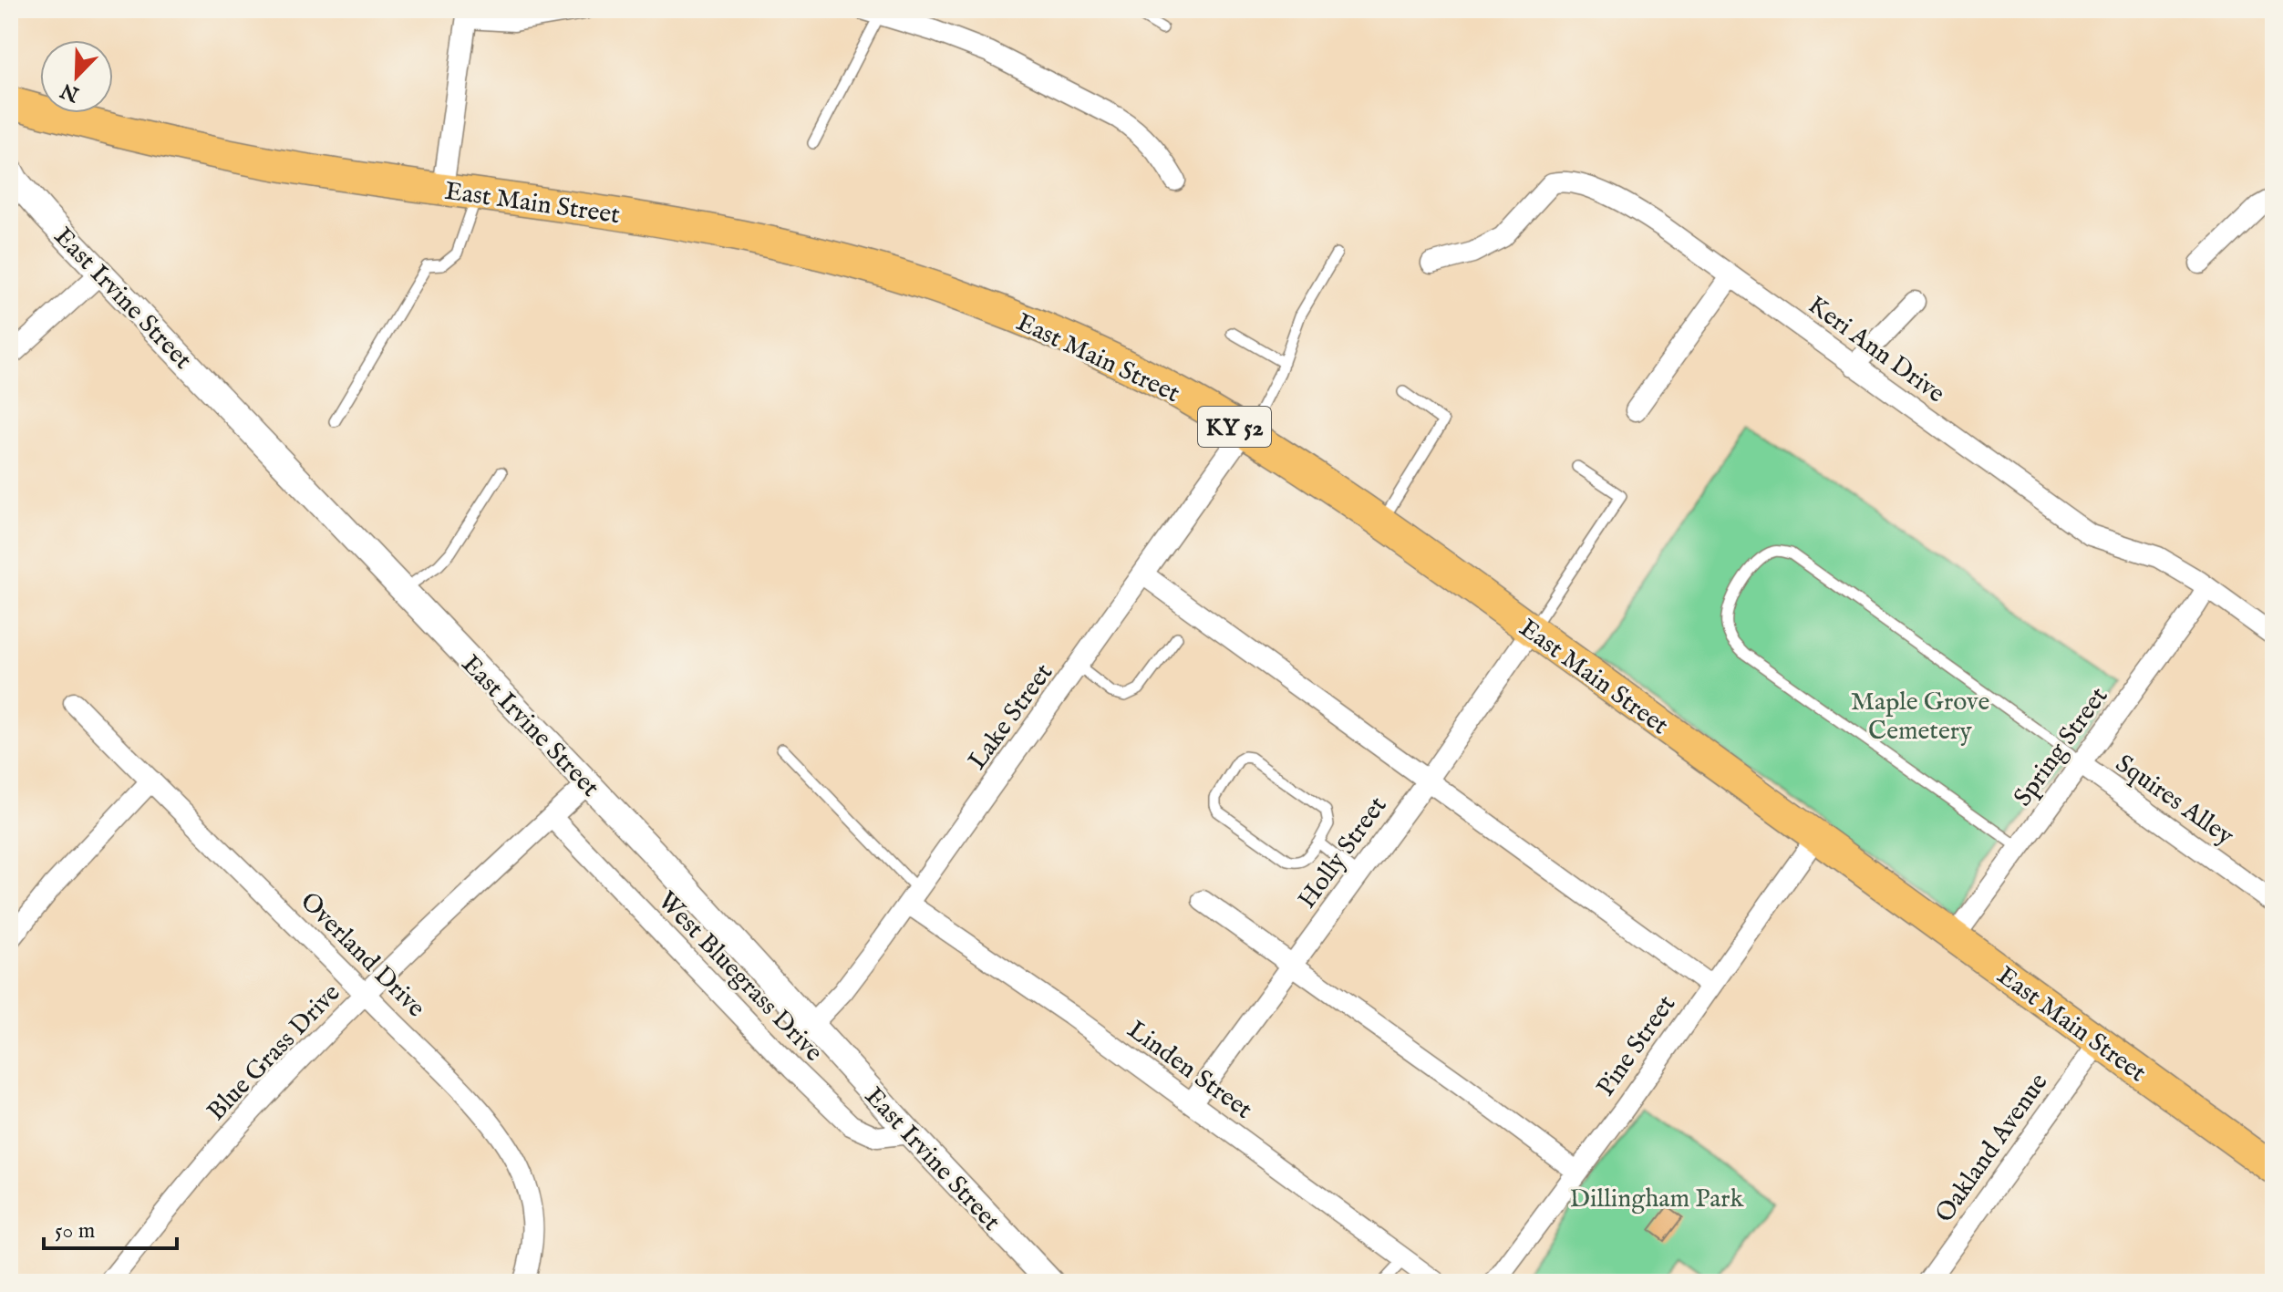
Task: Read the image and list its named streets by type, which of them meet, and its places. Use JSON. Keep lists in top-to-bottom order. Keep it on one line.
{"streets":{"main road":["East Main Street","KY 52"],"street":["East Irvine Street","Keri Ann Drive","Lake Street","Spring Street","Squires Alley","Holly Street","Overland Drive","West Bluegrass Drive","Pine Street","Blue Grass Drive","Linden Street","Oakland Avenue"]},"crossings":[["East Main Street","Lake Street"],["East Main Street","Spring Street"],["East Main Street","Holly Street"],["East Main Street","Pine Street"],["East Main Street","Oakland Avenue"],["East Irvine Street","Lake Street"],["East Irvine Street","West Bluegrass Drive"],["East Irvine Street","Blue Grass Drive"],["Keri Ann Drive","Spring Street"],["Lake Street","Linden Street"],["Spring Street","Squires Alley"],["Holly Street","Linden Street"],["Overland Drive","Blue Grass Drive"],["West Bluegrass Drive","Blue Grass Drive"]],"parks":["Maple Grove Cemetery","Dillingham Park"],"scale_bar":"50 m","north":"bottom left"}
